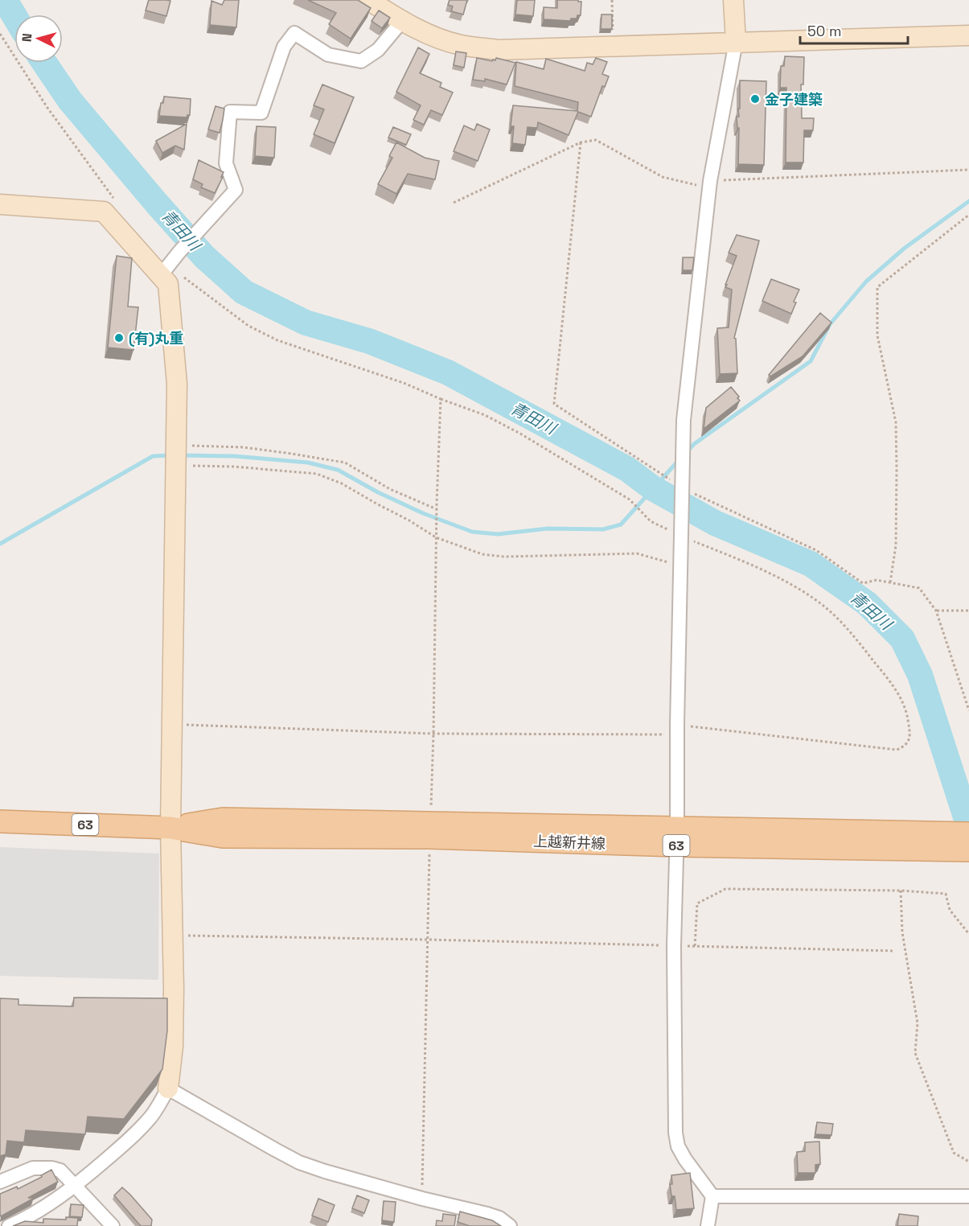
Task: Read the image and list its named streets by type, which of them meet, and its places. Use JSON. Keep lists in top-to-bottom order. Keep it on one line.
{"streets":{"main road":["63","上越新井線"]},"water":["青田川"],"places":["金子建築","(有)丸重"],"scale_bar":"50 m","north":"left"}
